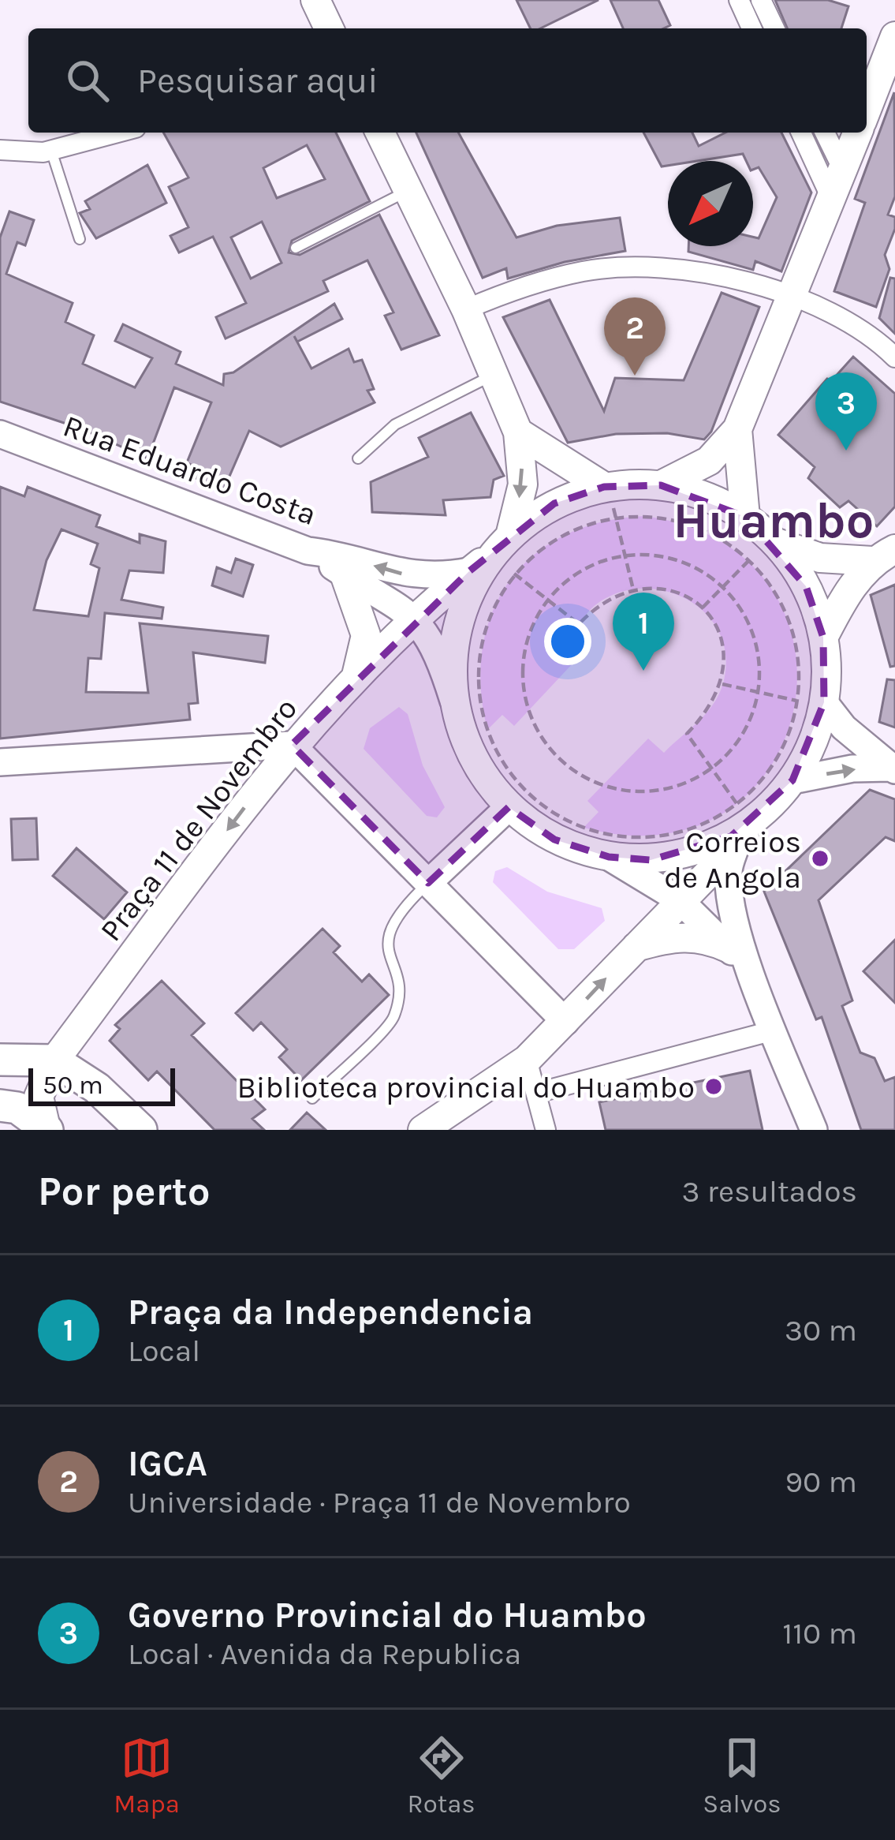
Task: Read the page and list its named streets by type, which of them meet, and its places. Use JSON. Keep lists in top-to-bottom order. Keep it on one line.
{"streets":{"main road":["Praça 11 de Novembro"],"street":["Rua Eduardo Costa"]},"crossings":[["Rua Eduardo Costa","Praça 11 de Novembro"]],"districts":["Huambo"],"places":["Correios de Angola","Biblioteca provincial do Huambo"],"scale_bar":"50 m","north":"bottom left","page":{"search":"Pesquisar aqui","pins":["2","3","1"],"scale":"50 m","heading":["Por perto","3 resultados"],"list":[{"mark":"1","name":"Praça da Independencia","note":"Local","value":"30 m"},{"mark":"2","name":"IGCA","note":"Universidade · Praça 11 de Novembro","value":"90 m"},{"mark":"3","name":"Governo Provincial do Huambo","note":"Local · Avenida da Republica","value":"110 m"}],"nav":["Mapa","Rotas","Salvos"]}}
